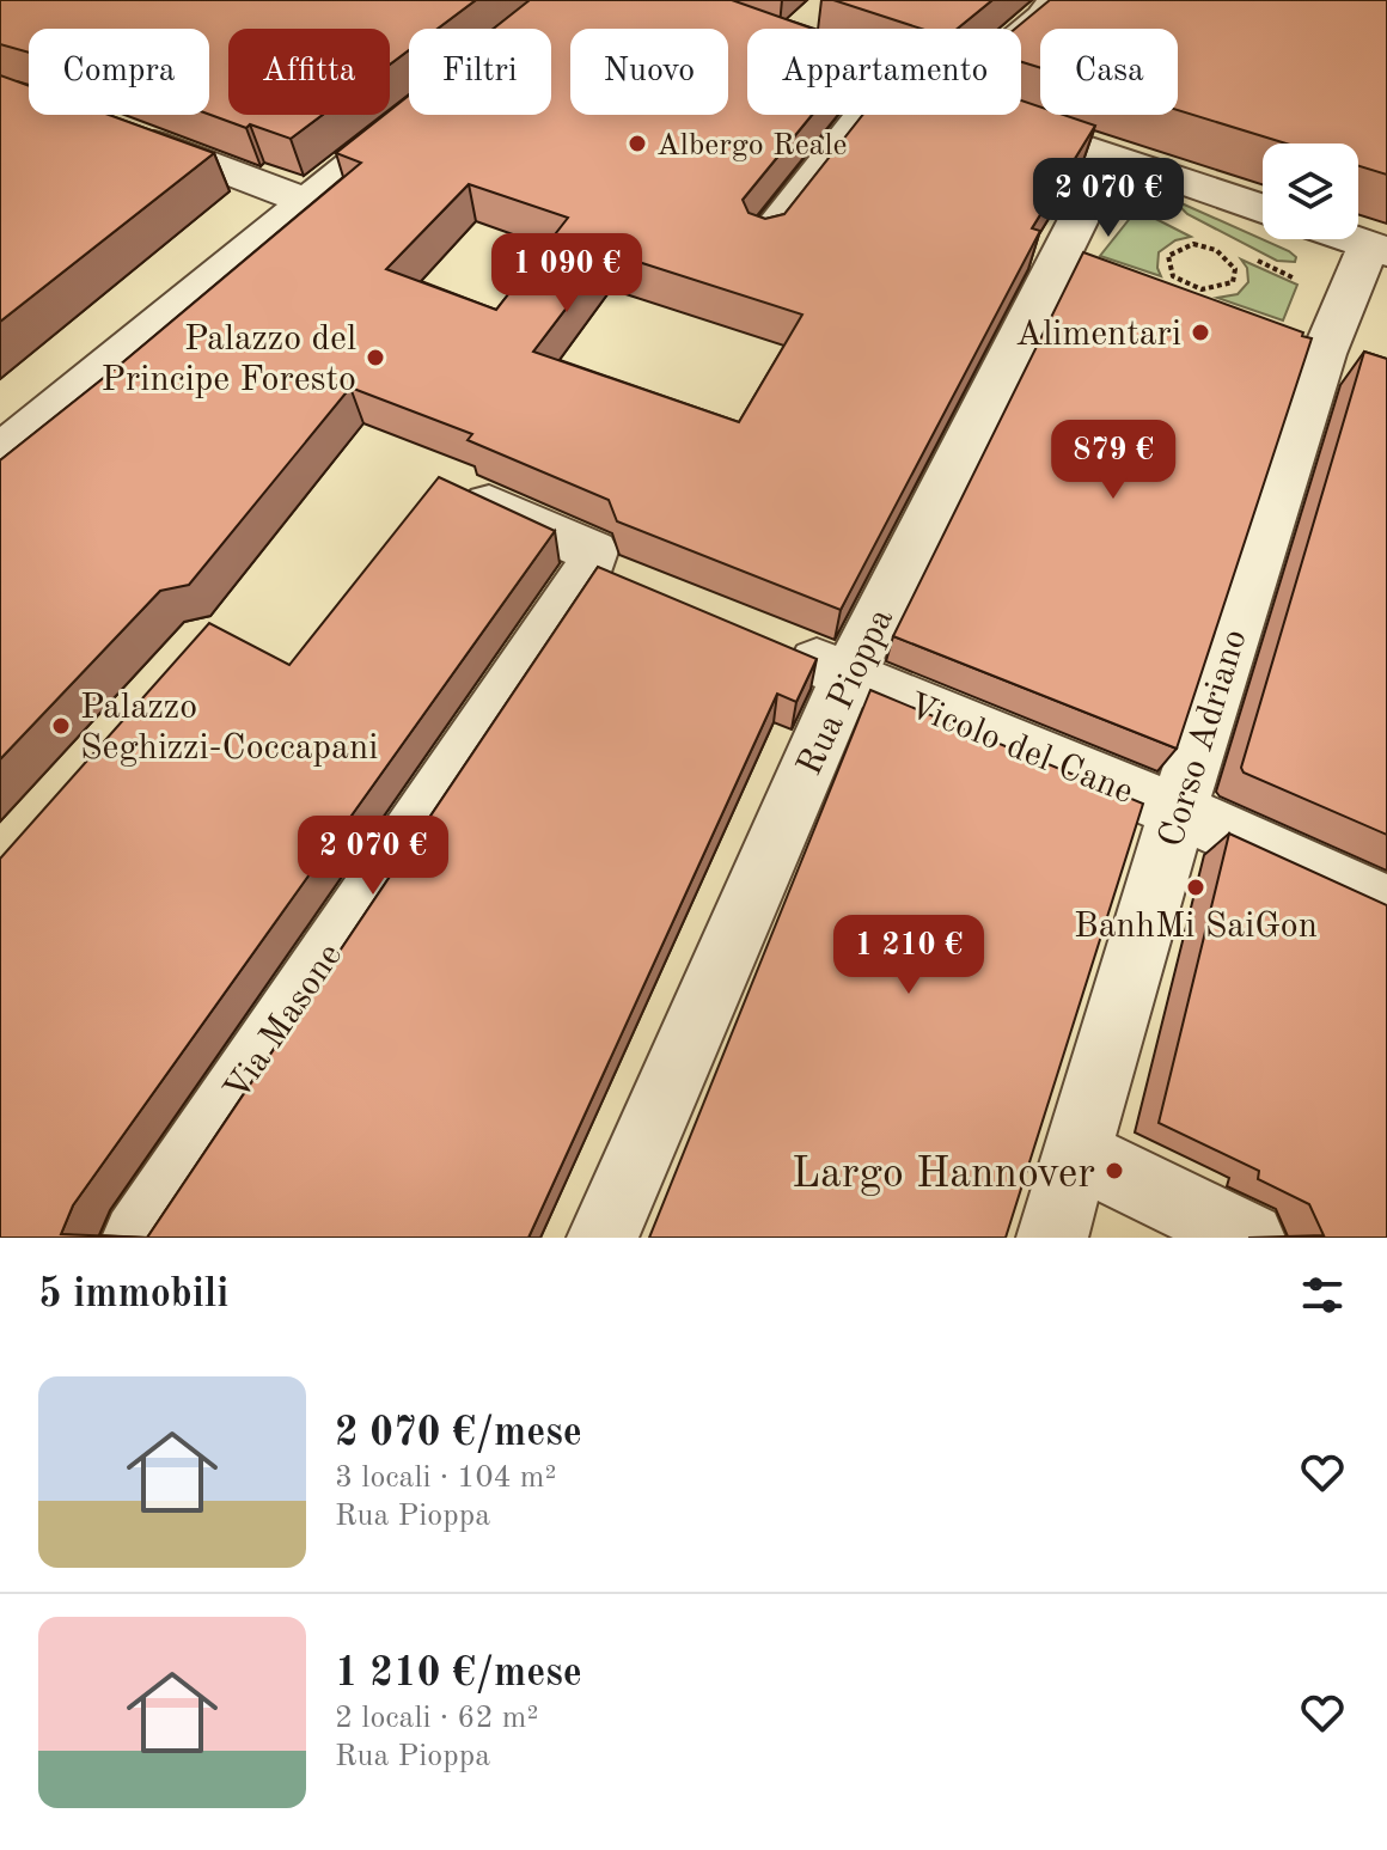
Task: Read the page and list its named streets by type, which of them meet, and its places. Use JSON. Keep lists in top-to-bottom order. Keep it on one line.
{"streets":{"street":["Rua Pioppa","Corso Adriano","Vicolo del Cane","Via Masone"]},"crossings":[["Rua Pioppa","Vicolo del Cane"],["Corso Adriano","Vicolo del Cane"]],"places":["Albergo Reale","Alimentari","Palazzo del Principe Foresto","Palazzo Seghizzi-Coccapani","BanhMi SaiGon","Largo Hannover"],"page":{"chip":["Compra","Affitta","Filtri","Nuovo","Appartamento","Casa"],"price":["2 070 €","1 090 €","879 €","2 070 €","1 210 €"],"heading":"5 immobili","list":[{"name":"2 070 €/mese","note":"3 locali · 104 m² · Rua Pioppa"},{"name":"1 210 €/mese","note":"2 locali · 62 m² · Rua Pioppa"}]}}
